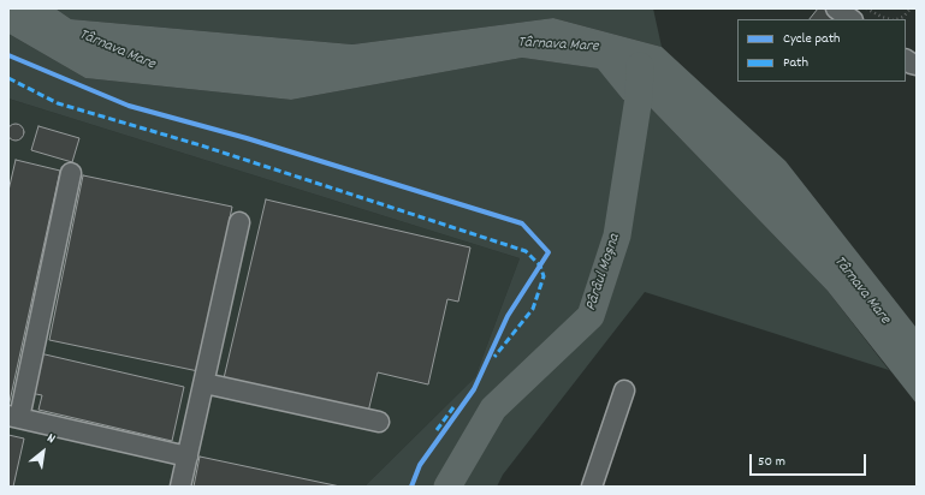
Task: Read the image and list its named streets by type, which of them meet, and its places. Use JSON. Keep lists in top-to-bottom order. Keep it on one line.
{"water":["Târnava Mare","Pârâul Moșna"],"legend":["Cycle path","Path"],"scale_bar":"50 m","north":"top right"}
